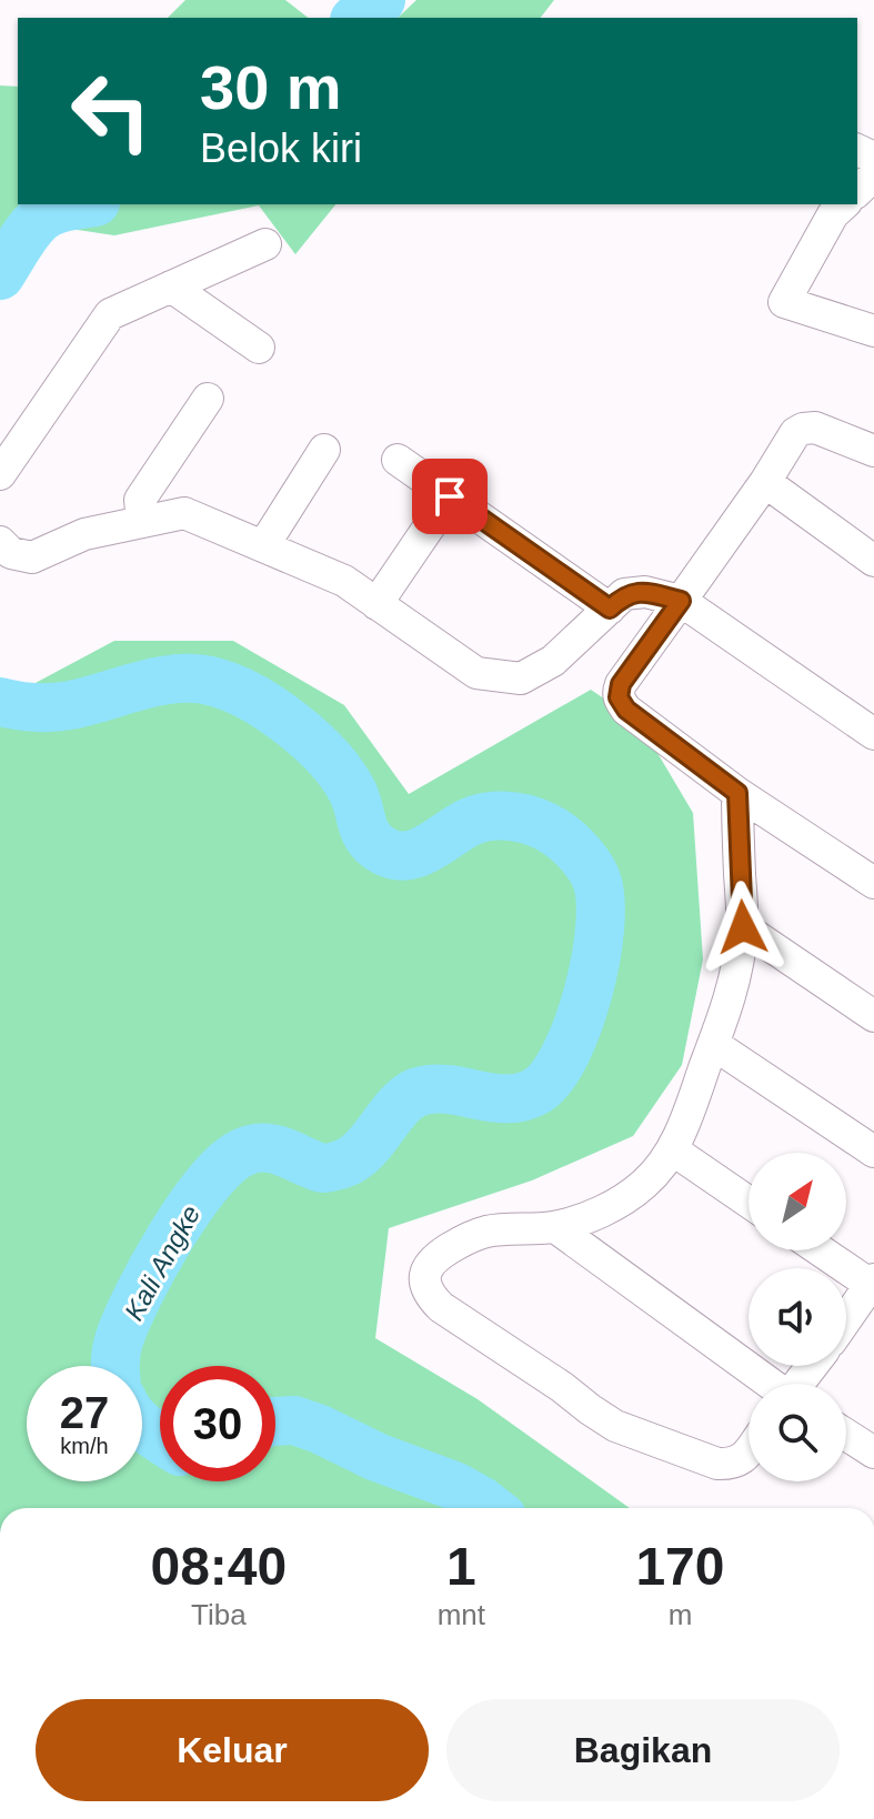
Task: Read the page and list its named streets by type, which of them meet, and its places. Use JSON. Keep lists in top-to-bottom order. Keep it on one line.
{"water":["Kali Angke"],"north":"top right","page":{"turn":["30 m","Belok kiri"],"speed":"27 km/h","limit":"30","eta":["08:40","Tiba","1","mnt","170","m"],"buttons":["Keluar","Bagikan"]}}
